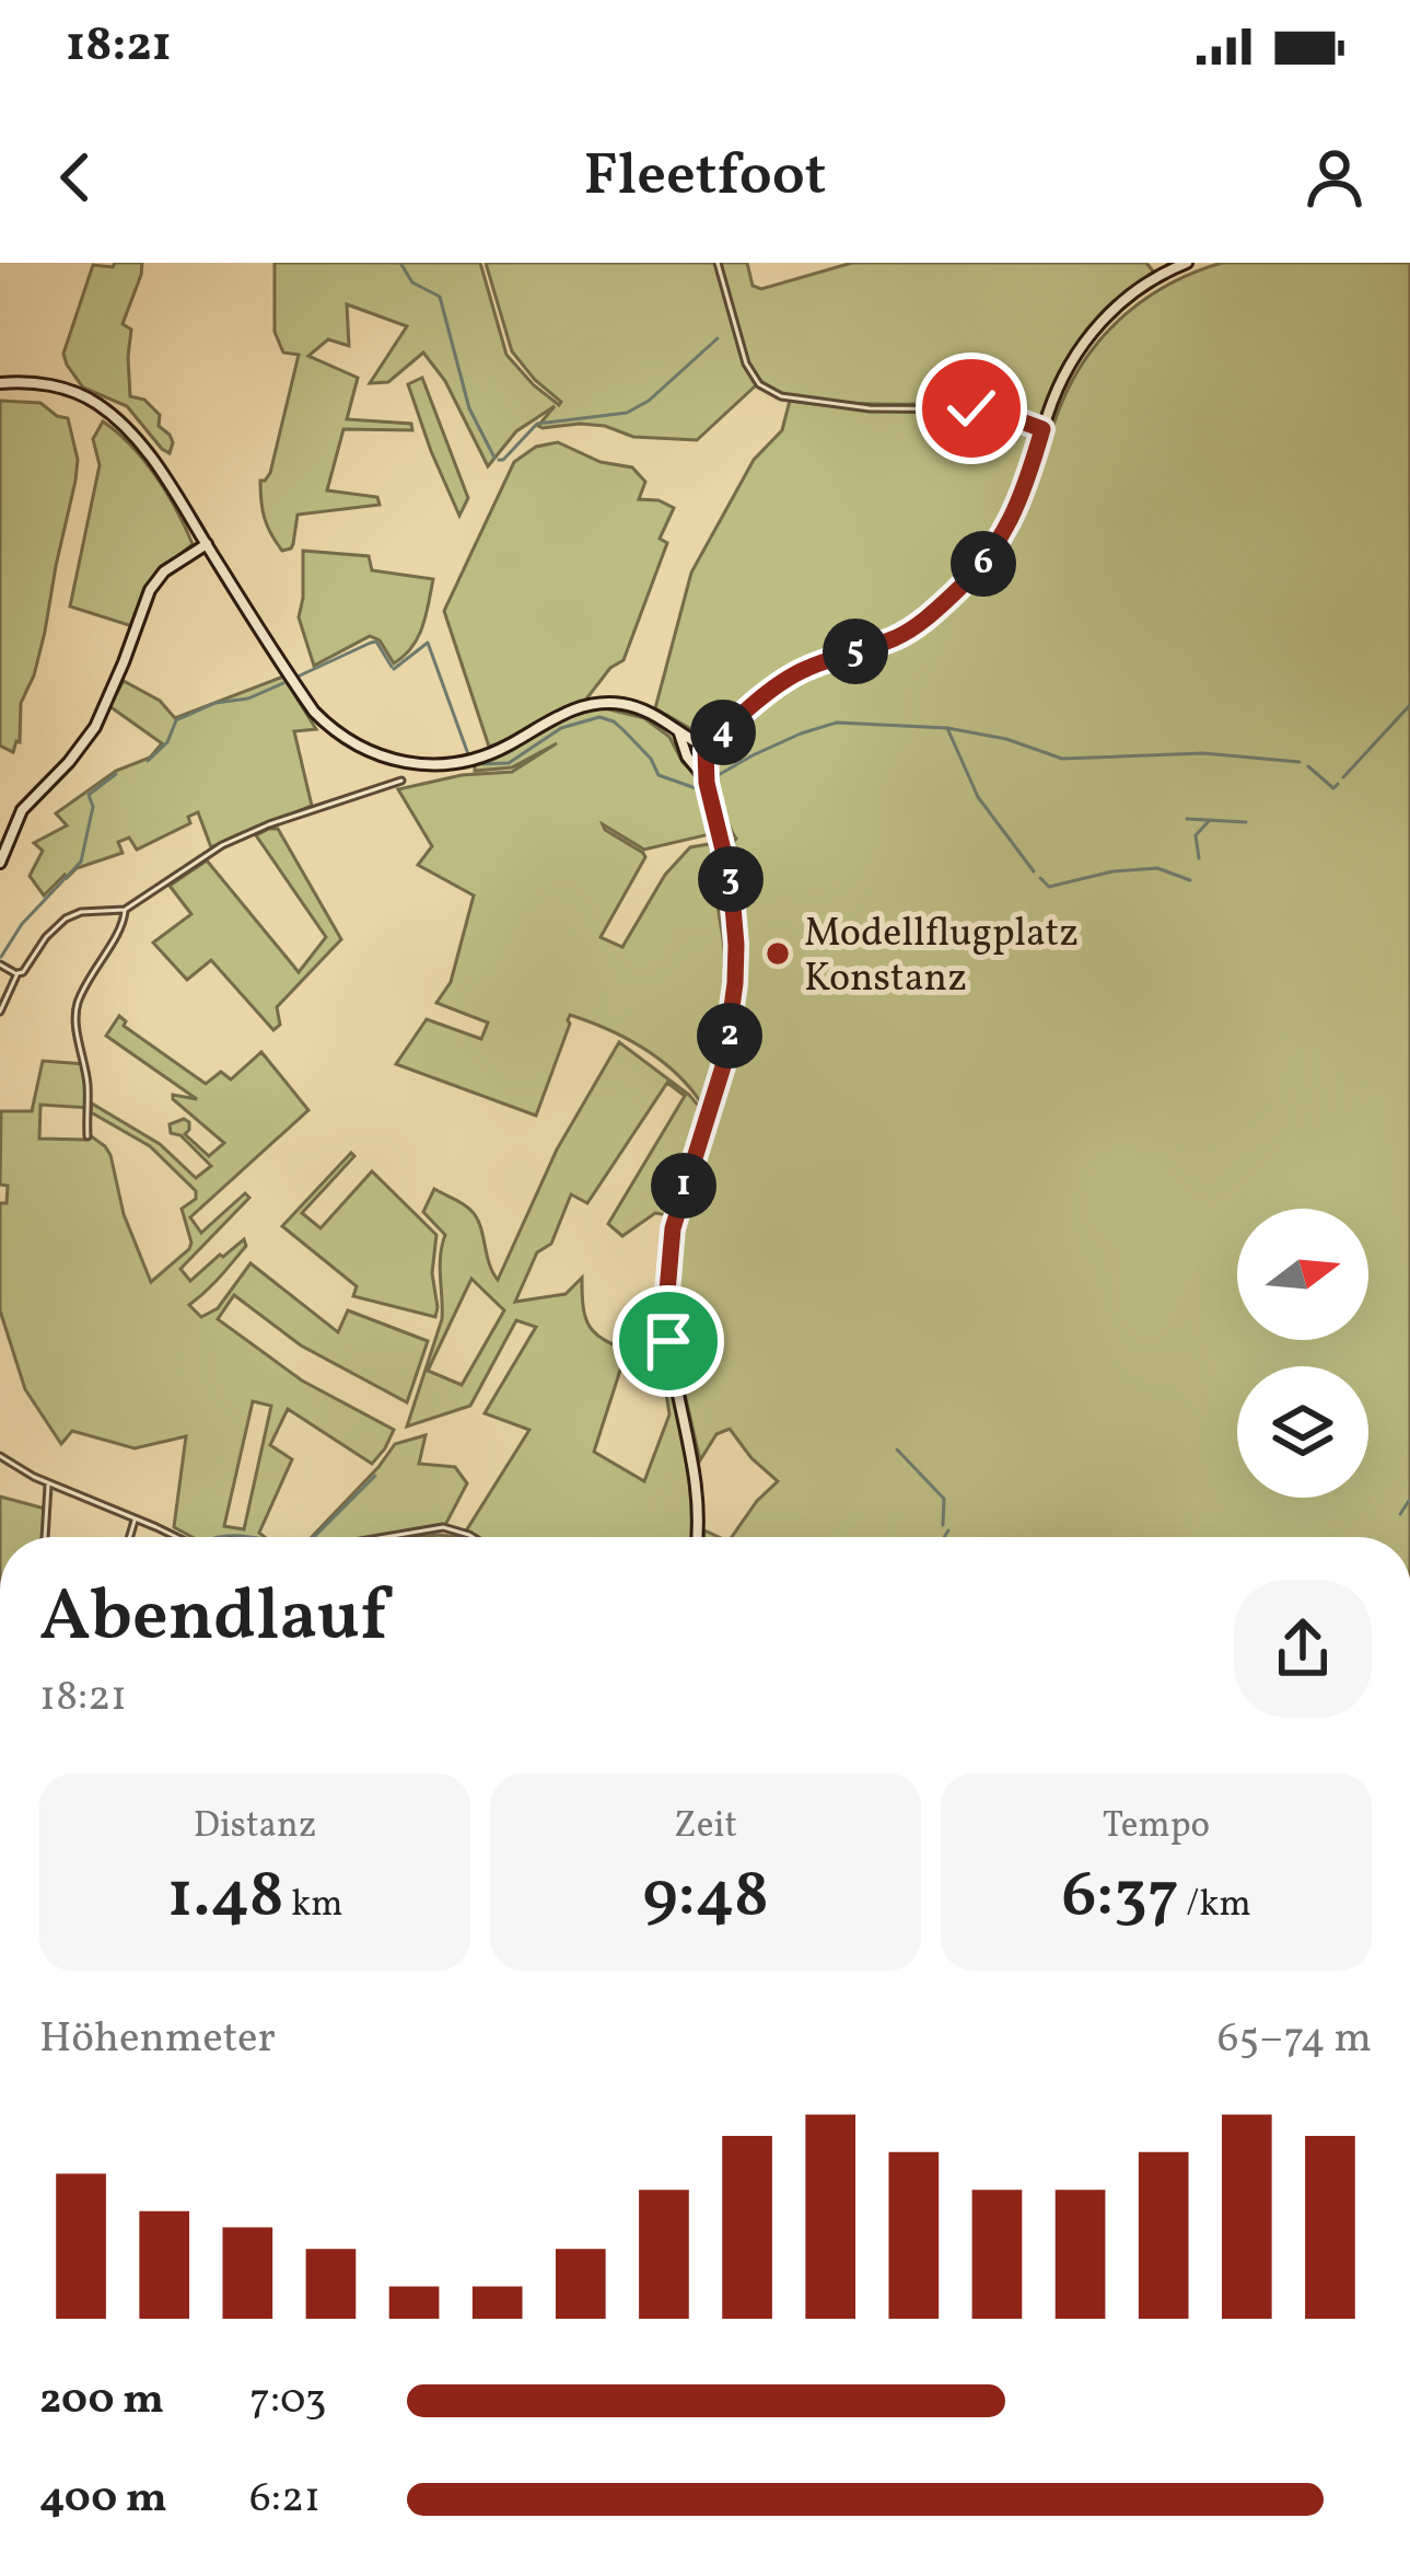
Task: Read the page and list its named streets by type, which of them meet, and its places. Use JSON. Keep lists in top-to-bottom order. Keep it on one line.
{"places":["Modellflugplatz Konstanz"],"north":"right","page":{"status":"18:21","header":"Fleetfoot","pins":["6","5","4","3","2","1"],"heading":["Abendlauf","18:21"],"stats":[["Distanz","1.48 km"],["Zeit","9:48"],["Tempo","6:37 /km"]],"chart":["Höhenmeter","65–74 m"],"list":[{"name":"200 m","note":"7:03"},{"name":"400 m","note":"6:21"}]}}
